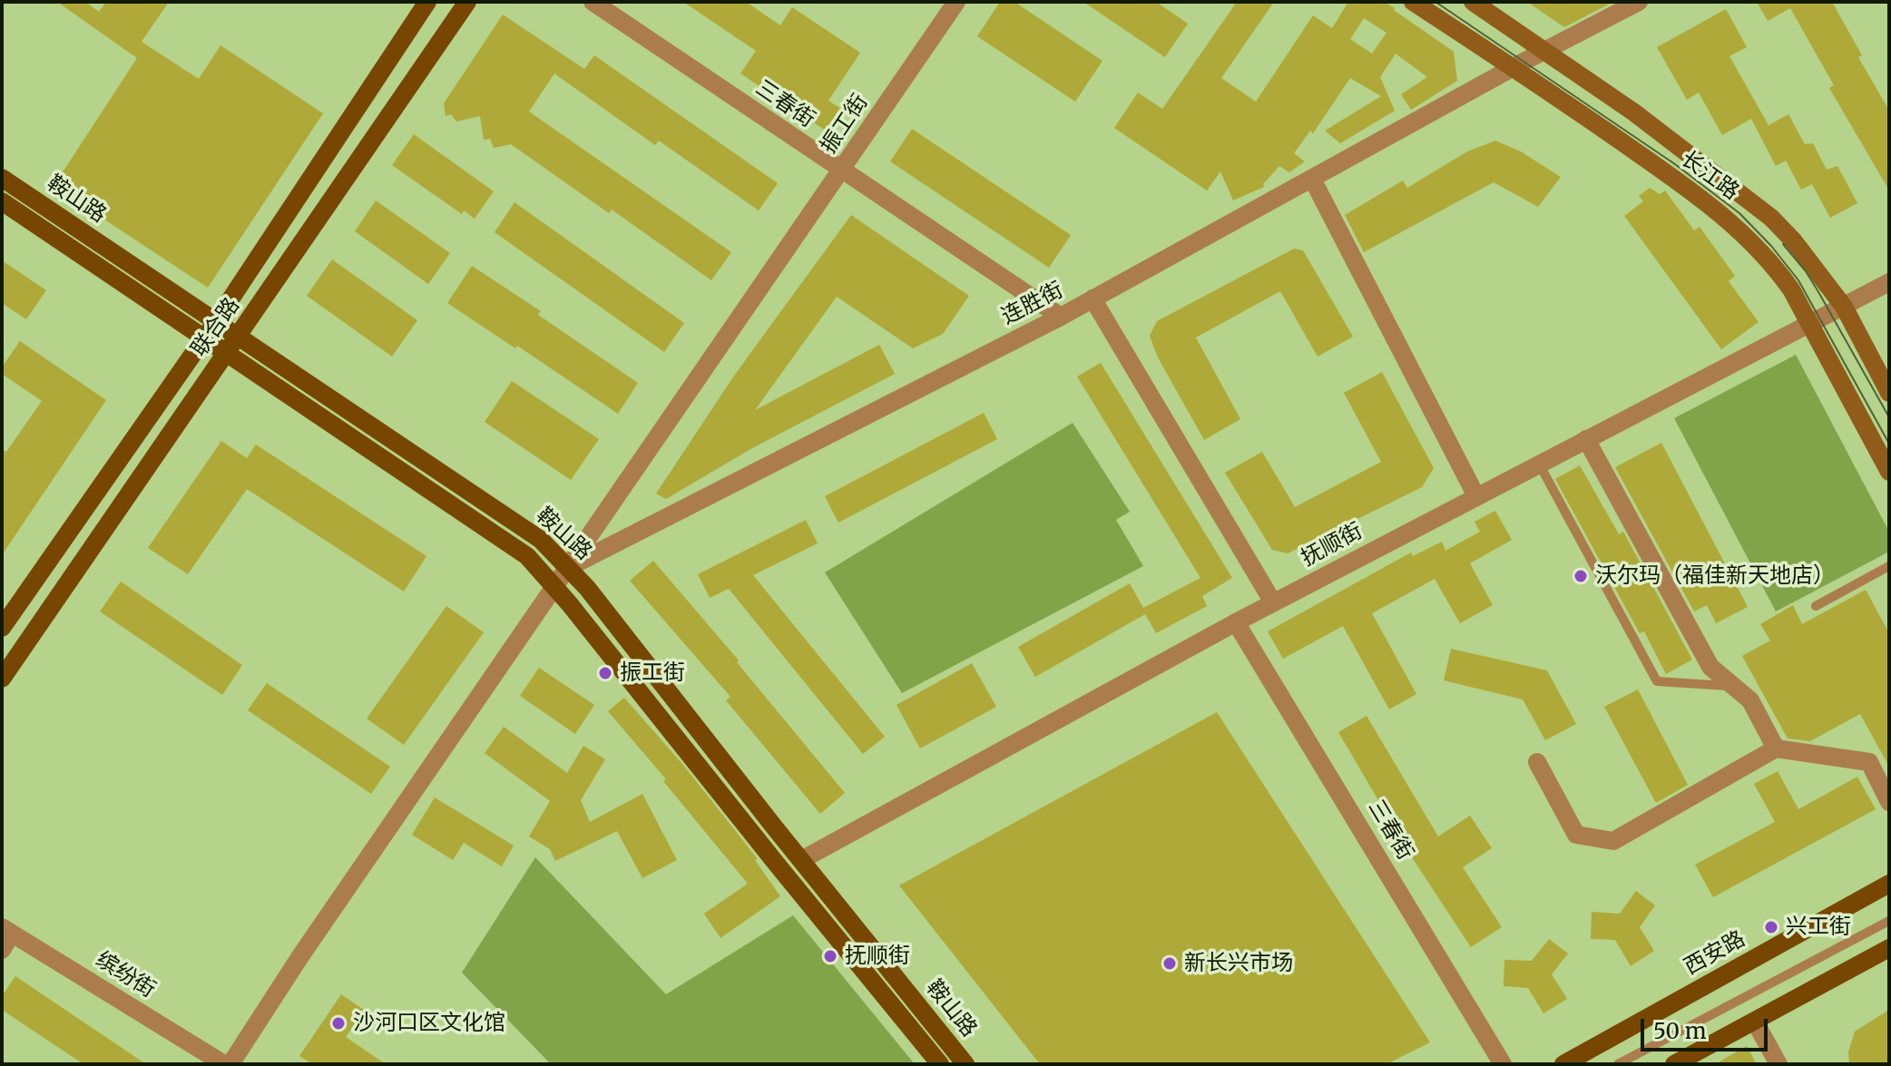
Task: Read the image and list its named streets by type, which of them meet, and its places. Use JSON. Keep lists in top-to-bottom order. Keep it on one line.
{"streets":{"main road":["长江路","鞍山路","联合路","西安路"],"street":["三春街","振工街","连胜街","抚顺街","缤纷街"]},"crossings":[["三春街","振工街"],["三春街","连胜街"],["三春街","抚顺街"],["振工街","鞍山路"],["振工街","连胜街"],["长江路","连胜街"],["长江路","抚顺街"],["鞍山路","连胜街"],["鞍山路","联合路"],["鞍山路","抚顺街"]],"places":["沃尔玛（福佳新天地店）","振工街","兴工街","抚顺街","新长兴市场","沙河口区文化馆"],"scale_bar":"50 m"}
